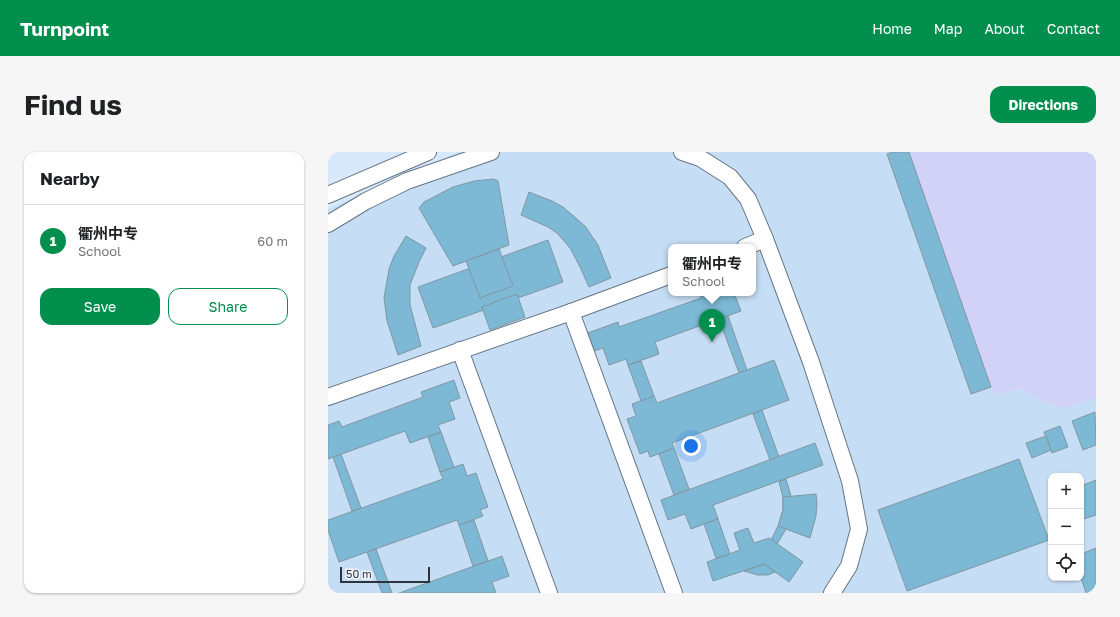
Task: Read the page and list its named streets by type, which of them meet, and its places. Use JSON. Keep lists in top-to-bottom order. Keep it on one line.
{"scale_bar":"50 m","page":{"header":"Turnpoint","nav":["Home","Map","About","Contact"],"buttons":["Directions",["Save","Share"]],"title":"Find us","heading":"Nearby","list":[{"mark":"1","name":"衢州中专","note":"School","value":"60 m"}],"popup":["衢州中专","School"],"pins":"1","map_buttons":["+","−"],"scale":"50 m"}}
